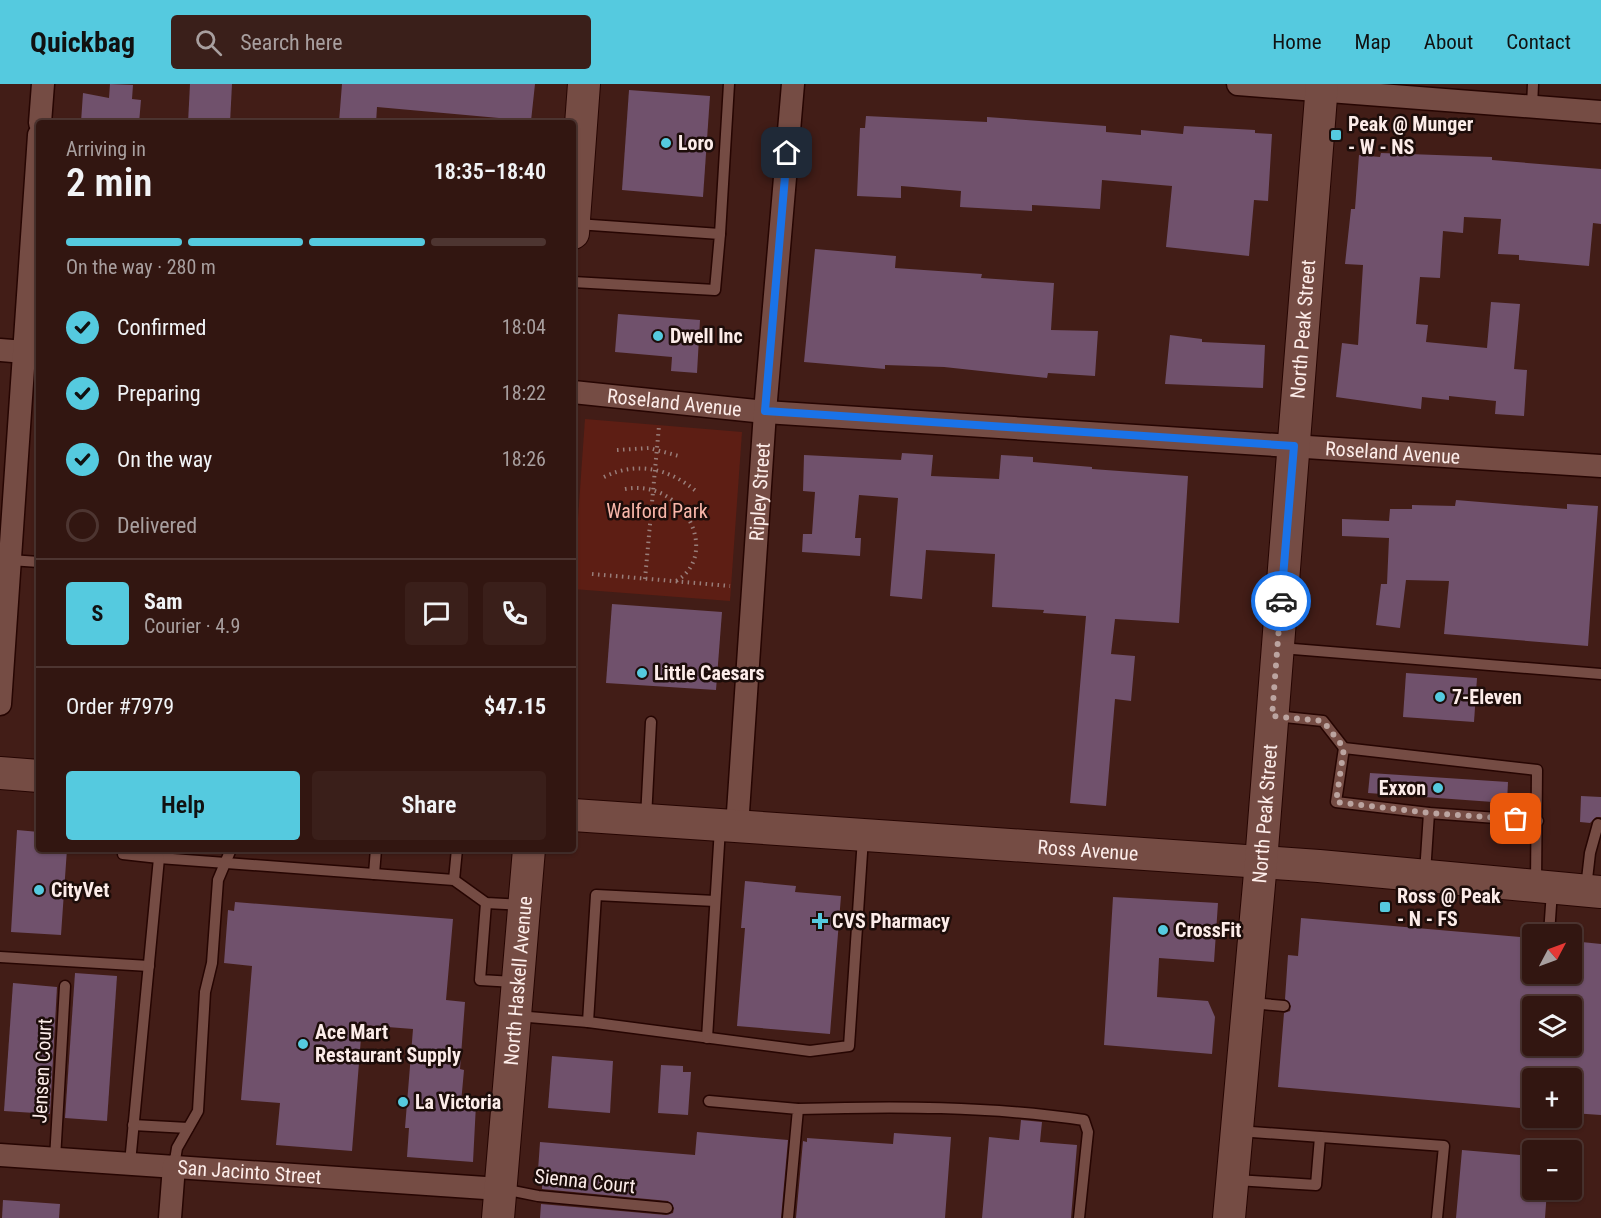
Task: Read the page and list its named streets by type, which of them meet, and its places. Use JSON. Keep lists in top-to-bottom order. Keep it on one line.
{"streets":{"main road":["North Peak Street","Ross Avenue","North Haskell Avenue"],"street":["Roseland Avenue","Ripley Street","San Jacinto Street"],"lane":["Jensen Court","Sienna Court"]},"crossings":[["North Peak Street","Roseland Avenue"],["North Peak Street","Ross Avenue"],["Roseland Avenue","Ripley Street"],["Ripley Street","Ross Avenue"],["North Haskell Avenue","San Jacinto Street"],["North Haskell Avenue","Sienna Court"],["Jensen Court","San Jacinto Street"],["San Jacinto Street","Sienna Court"]],"parks":["Walford Park"],"places":{"transit":["Peak @ Munger - W - NS","Ross @ Peak - N - FS"],"other":["Loro","Dwell Inc","Little Caesars","7-Eleven","Exxon","CityVet","CrossFit","Ace Mart Restaurant Supply","La Victoria"],"health":["CVS Pharmacy"]},"north":"top right","page":{"header":"Quickbag","search":"Search here","nav":["Home","Map","About","Contact"],"heading":["2 min","Arriving in","18:35–18:40"],"panel":["Sam","Courier · 4.9","Order #7979","$47.15"],"bar":"On the way · 280 m","list":[["Confirmed","18:04"],["Preparing","18:22"],["On the way","18:26"],"Delivered"],"round":"S","buttons":["Help","Share"],"map_buttons":["+","−"]}}
